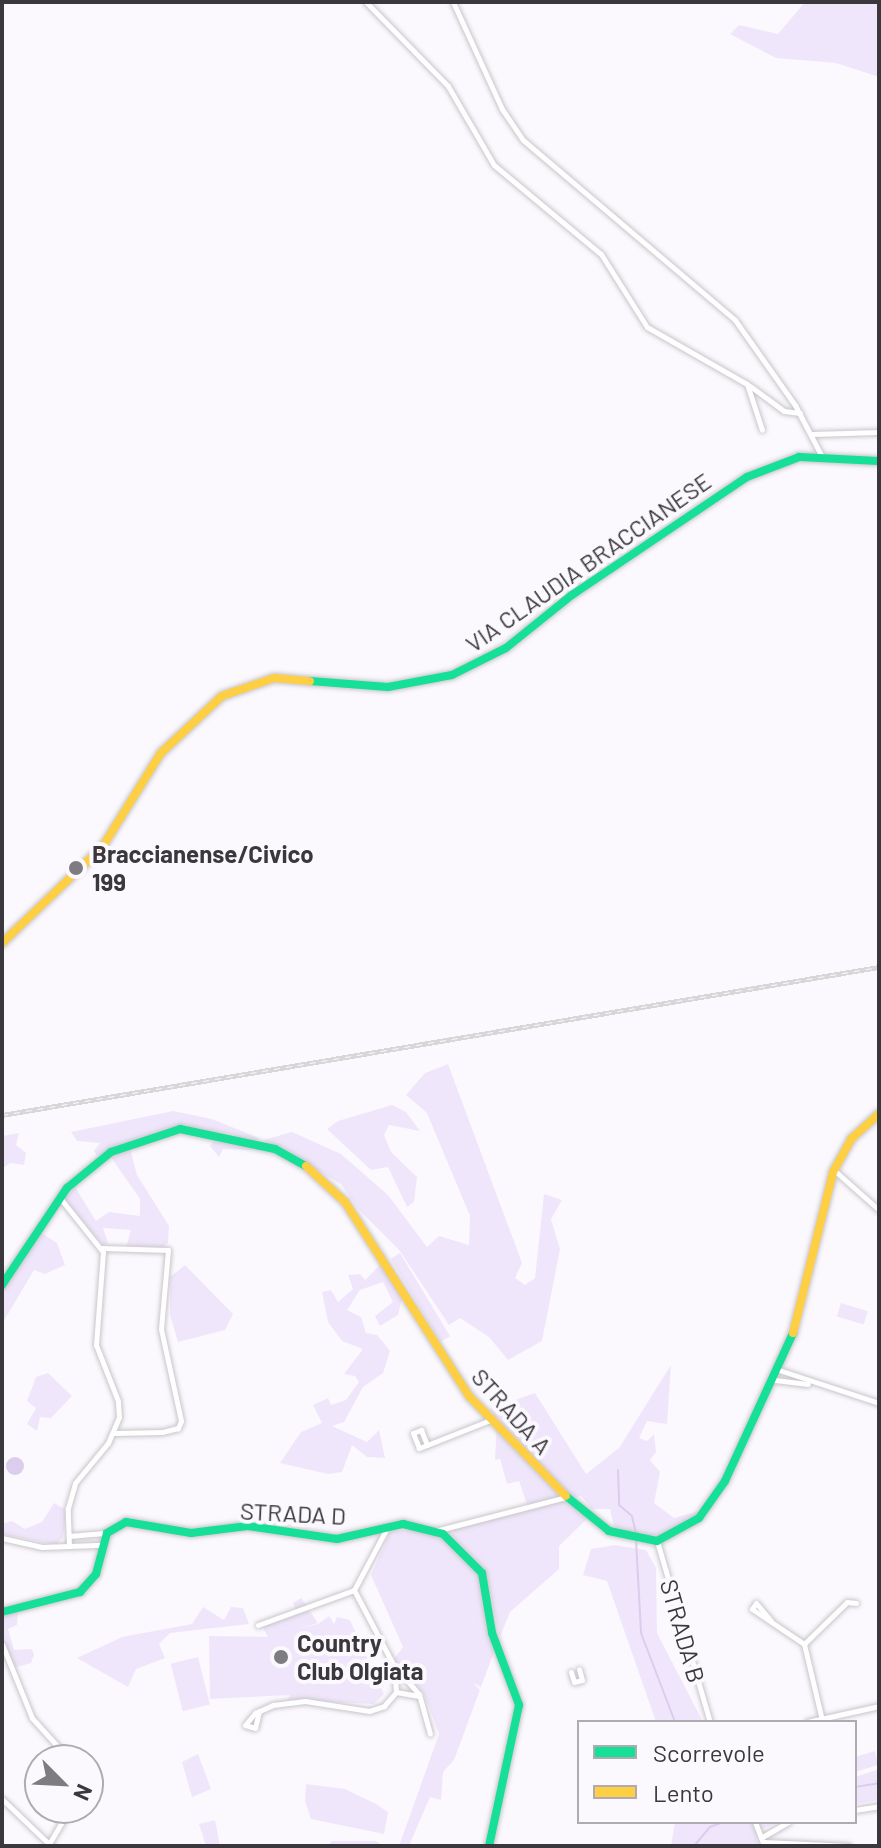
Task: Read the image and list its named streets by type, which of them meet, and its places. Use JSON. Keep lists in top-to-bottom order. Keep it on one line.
{"streets":{"street":["VIA CLAUDIA BRACCIANESE","STRADA A","STRADA D","STRADA B"]},"crossings":[["STRADA A","STRADA D"],["STRADA A","STRADA B"]],"places":["Braccianense/Civico 199","Country Club Olgiata"],"legend":["Scorrevole","Lento"],"north":"bottom right"}
